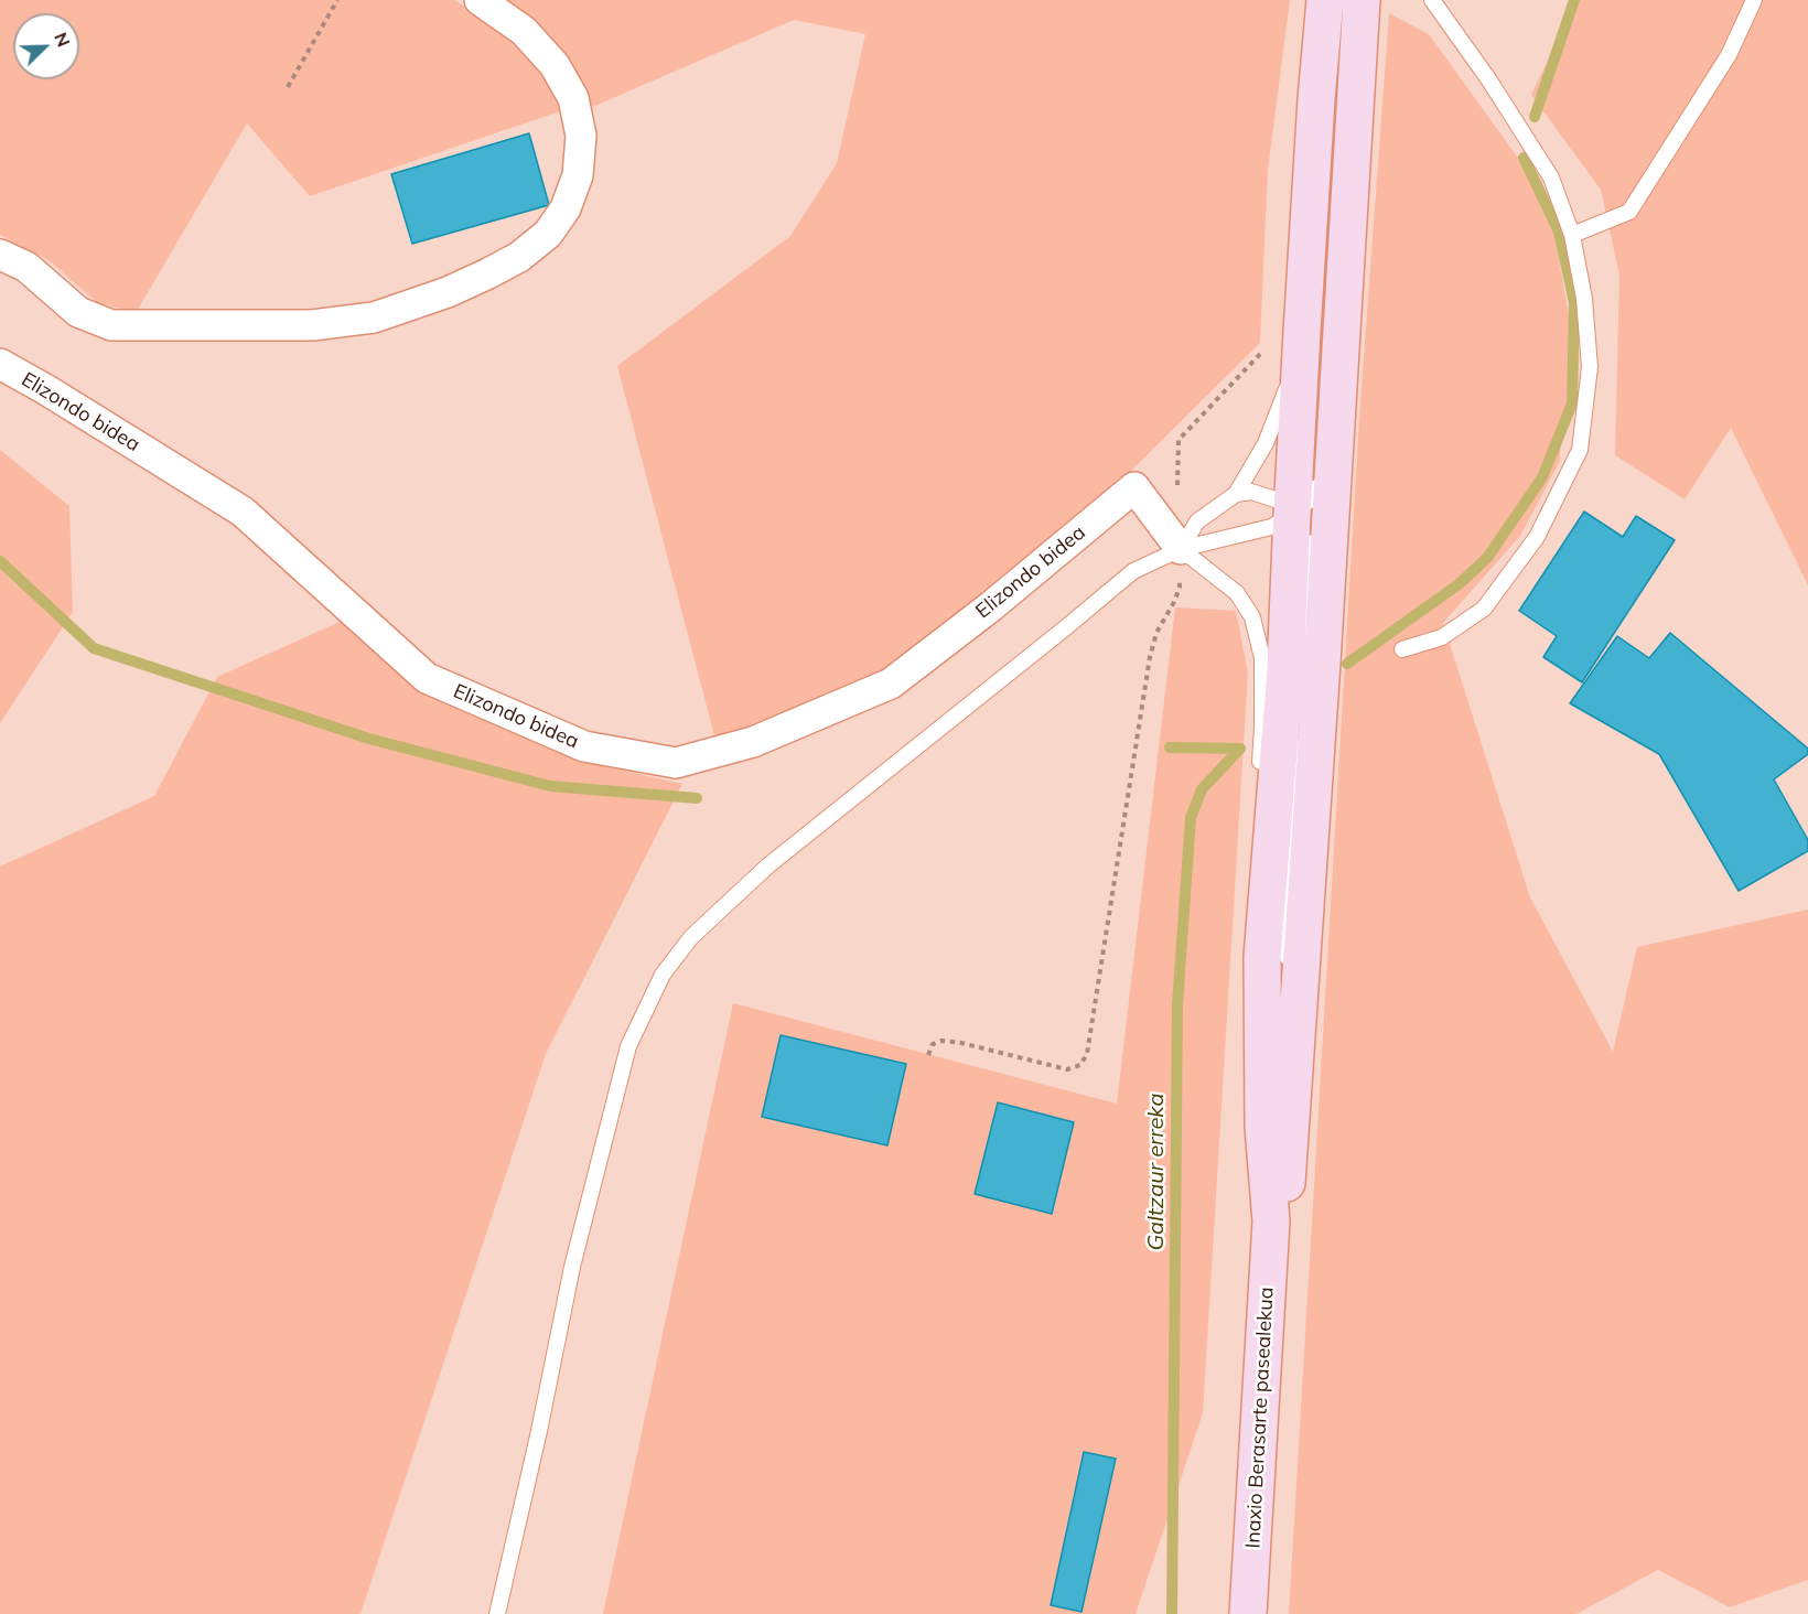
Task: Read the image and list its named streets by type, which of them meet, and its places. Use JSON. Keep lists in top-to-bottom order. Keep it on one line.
{"streets":{"main road":["Inaxio Berasarte pasealekua"],"street":["Elizondo bidea"]},"water":["Galtzaur erreka"],"north":"top right"}
